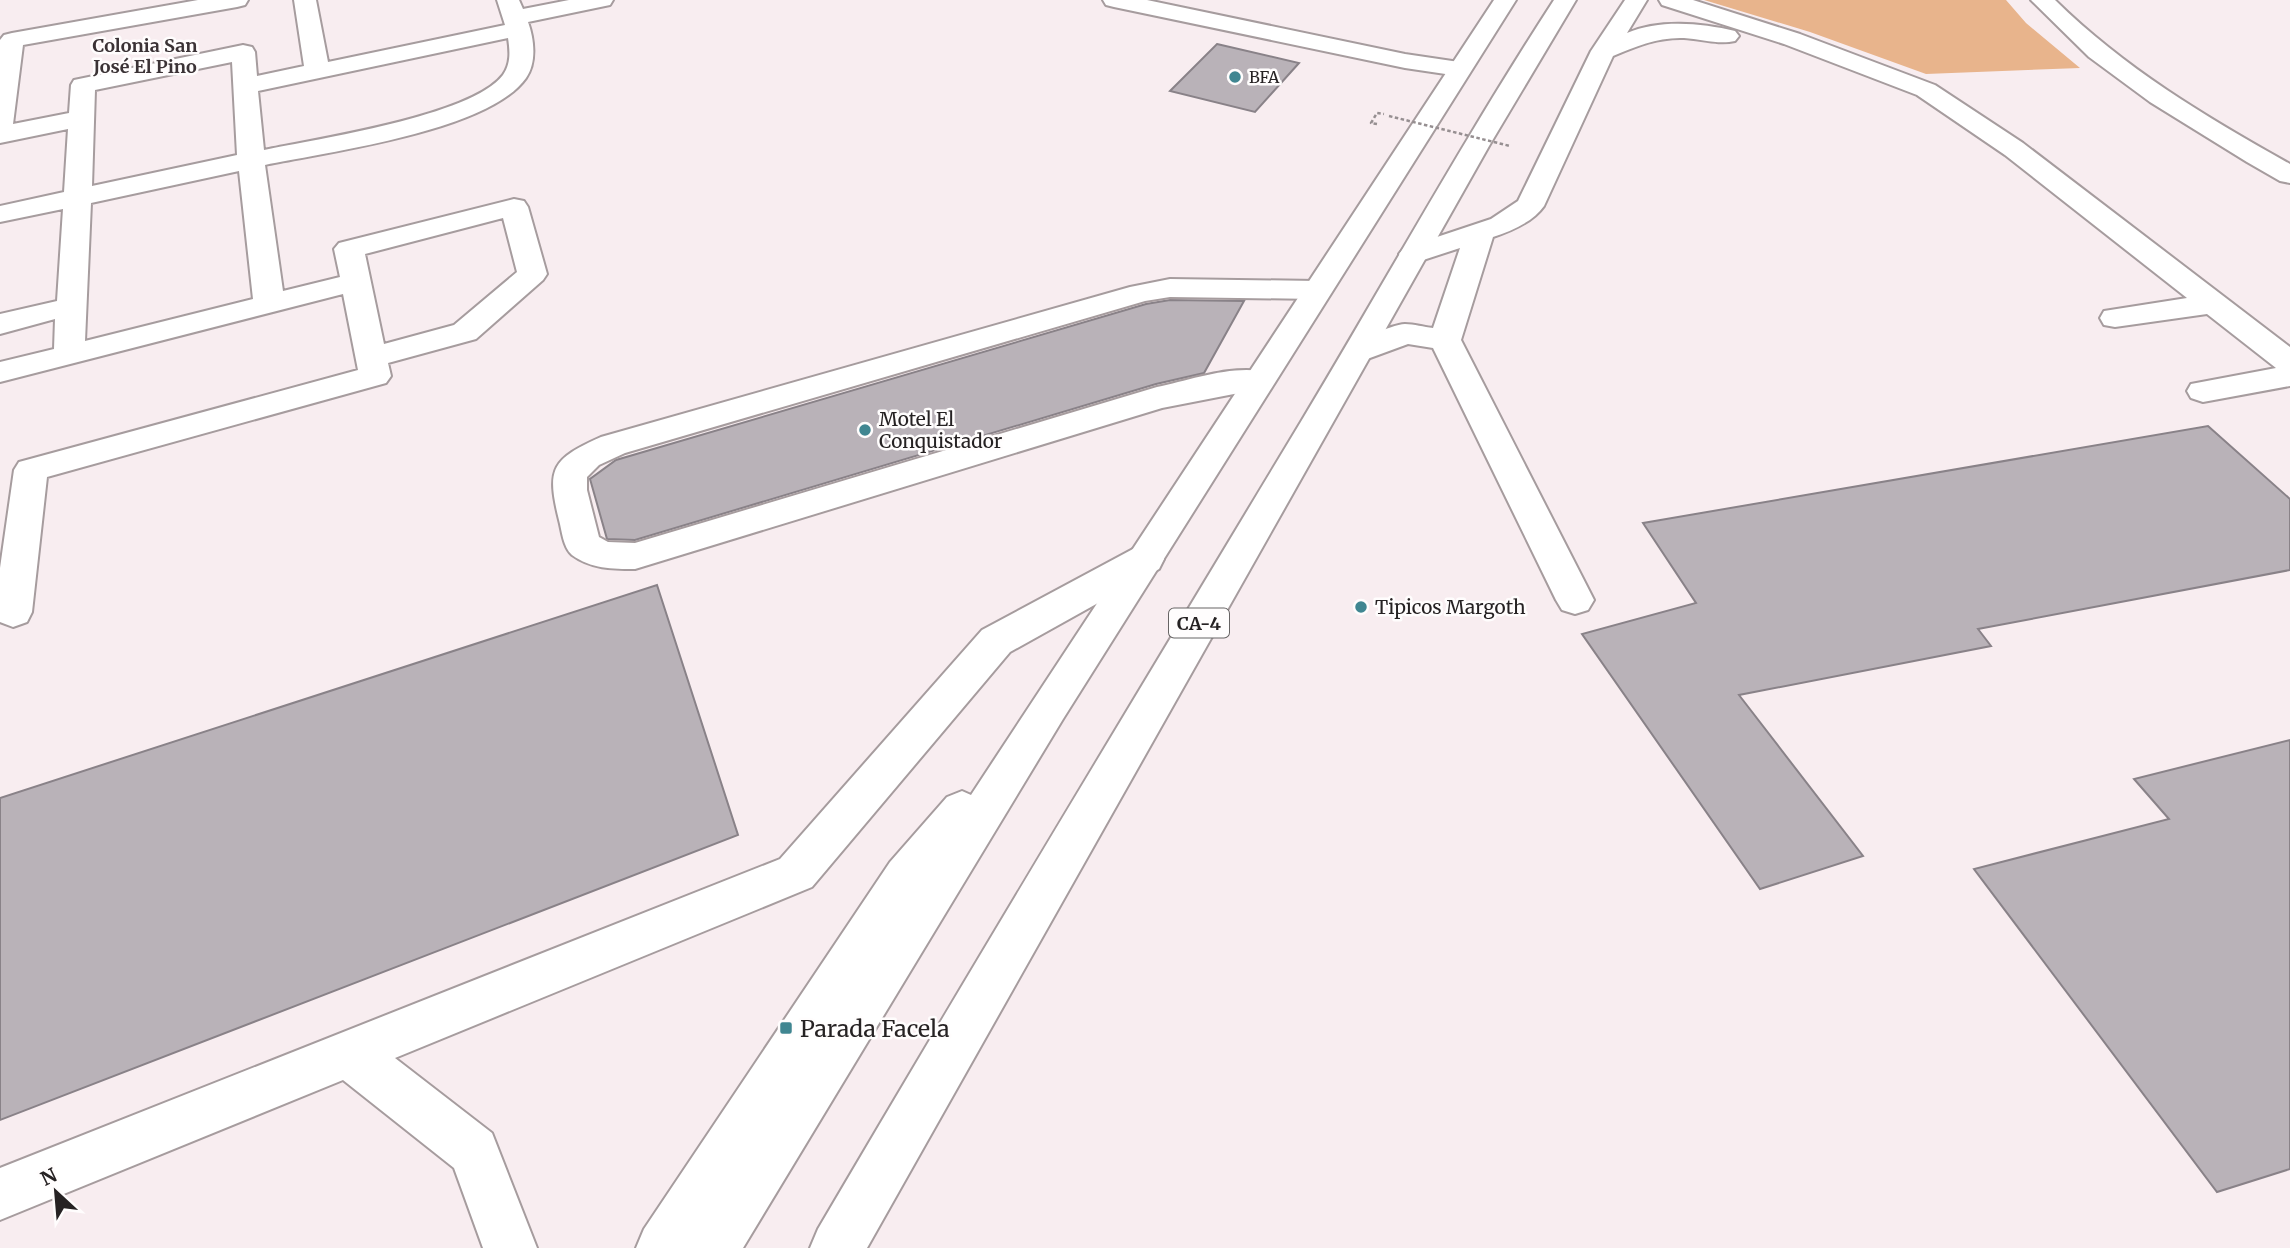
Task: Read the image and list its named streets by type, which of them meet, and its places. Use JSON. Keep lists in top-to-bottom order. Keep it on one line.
{"streets":{"main road":["CA-4"]},"districts":["Colonia San José El Pino"],"places":{"other":["BFA","Motel El Conquistador","Tipicos Margoth"],"transit":["Parada Facela"]},"north":"top left"}
